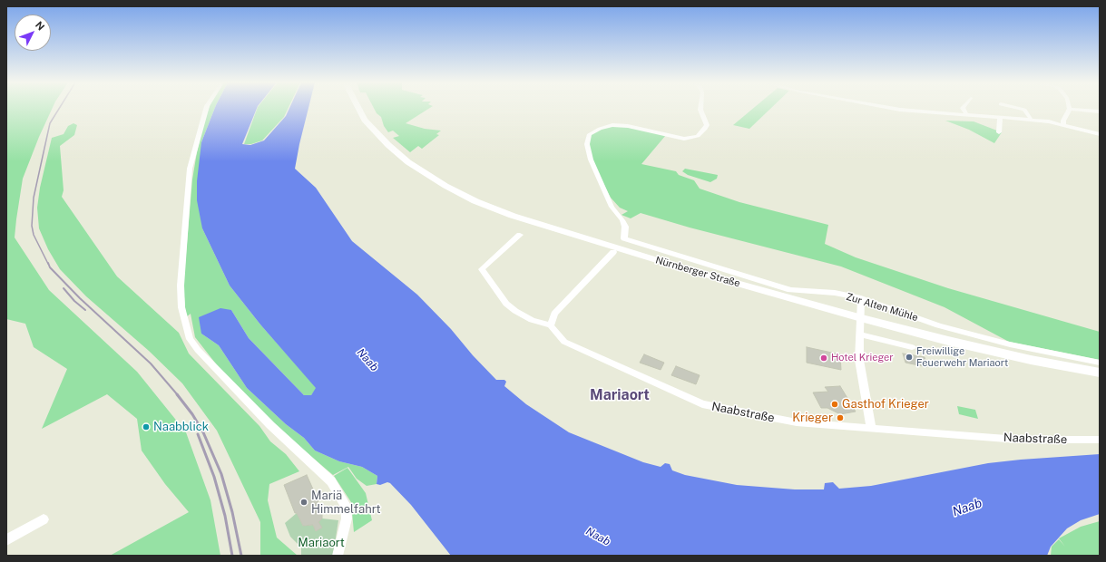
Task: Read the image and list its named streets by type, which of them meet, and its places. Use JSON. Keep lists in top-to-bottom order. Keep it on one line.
{"streets":{"main road":["Nürnberger Straße"],"street":["Zur Alten Mühle","Naabstraße"]},"districts":["Mariaort"],"water":["Naab"],"parks":["Mariaort"],"places":["Freiwillige Feuerwehr Mariaort","Hotel Krieger","Gasthof Krieger","Krieger","Naabblick","Mariä Himmelfahrt"],"north":"top right"}
